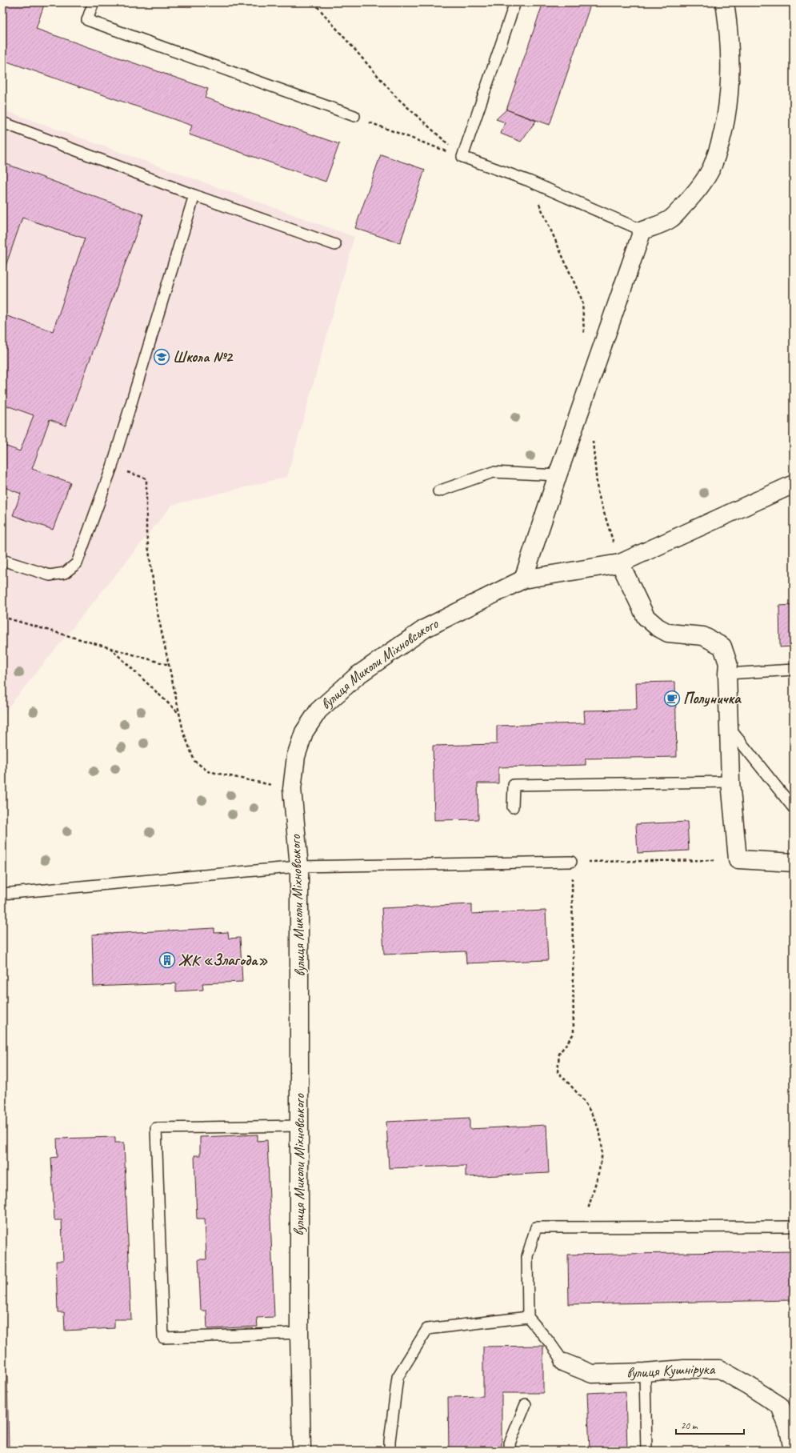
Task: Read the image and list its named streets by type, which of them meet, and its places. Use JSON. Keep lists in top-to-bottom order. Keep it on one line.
{"streets":{"street":["вулиця Миколи Міхновського","вулиця Кушнірука"]},"places":{"school or university":["Школа №2"],"cafe":["Полуничка"],"building":["ЖК «Злагода»"]},"scale_bar":"20 m"}
